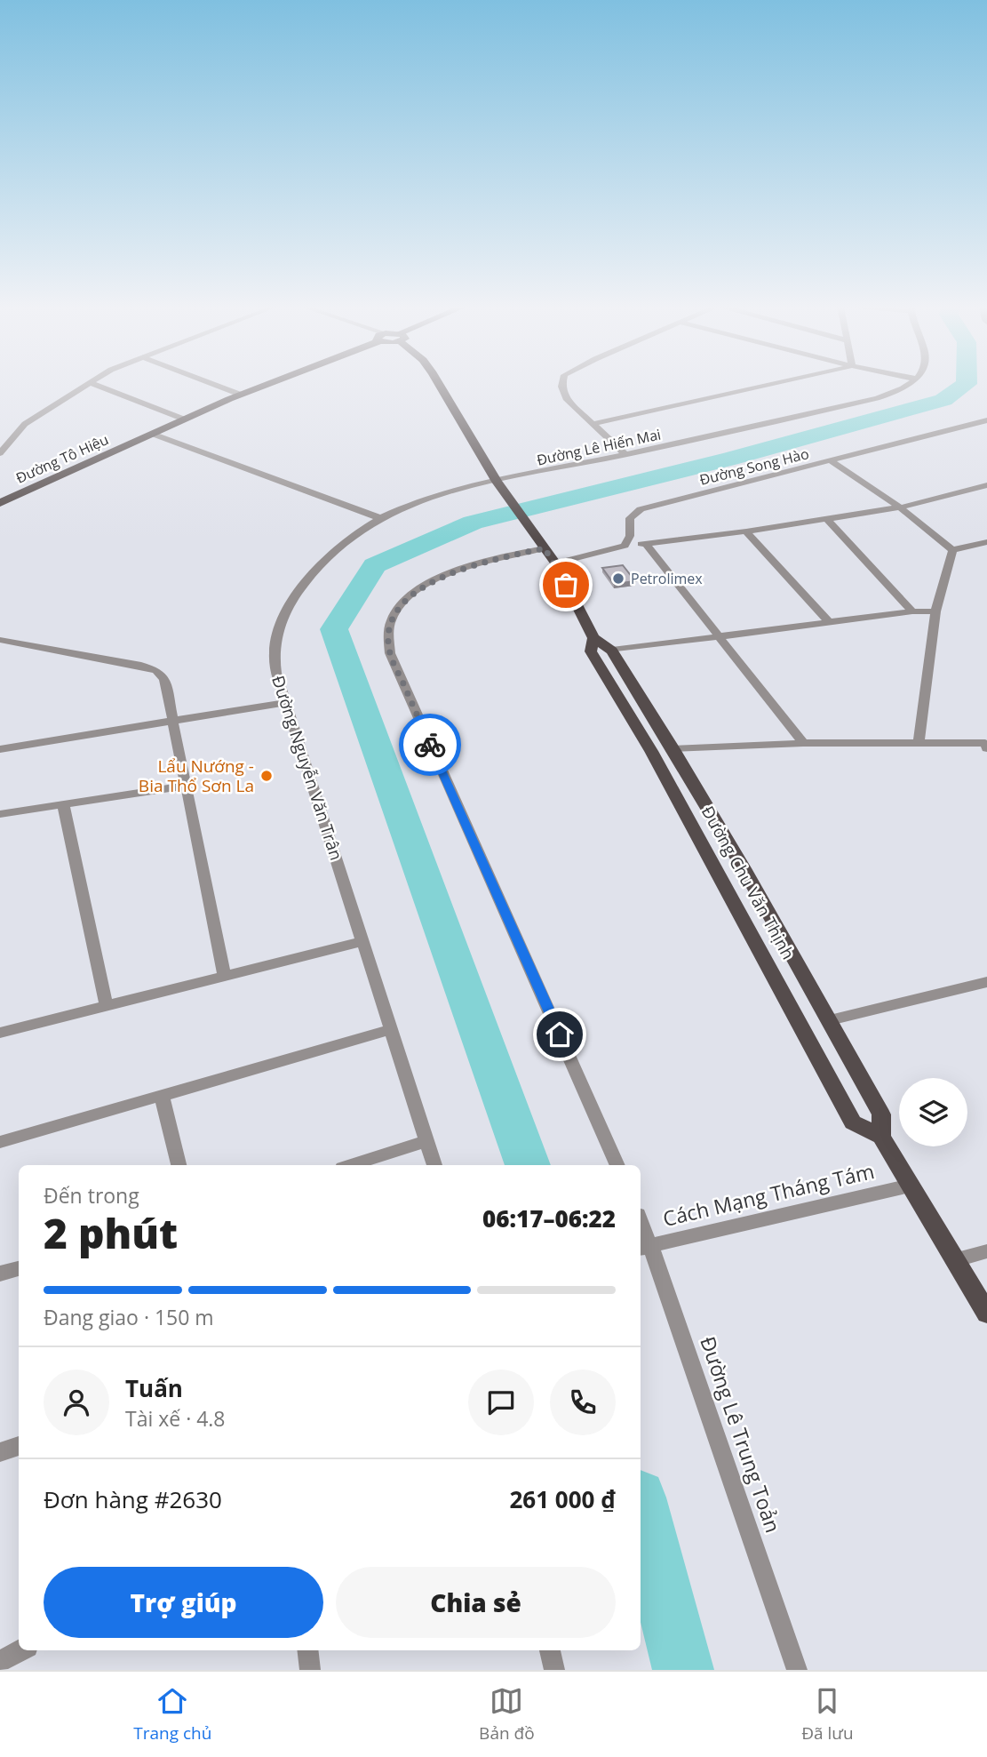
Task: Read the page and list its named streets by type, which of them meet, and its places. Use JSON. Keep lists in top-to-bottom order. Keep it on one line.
{"streets":{"main road":["Đường Tô Hiệu","Đường Chu Văn Thịnh"],"street":["Đường Lê Hiến Mai","Đường Song Hào","Đường Nguyễn Văn Trân","Cách Mạng Tháng Tám","Đường Lê Trung Toản"]},"crossings":[["Đường Lê Hiến Mai","Đường Nguyễn Văn Trân"],["Đường Lê Hiến Mai","Đường Chu Văn Thịnh"],["Đường Nguyễn Văn Trân","Đường Chu Văn Thịnh"],["Đường Chu Văn Thịnh","Cách Mạng Tháng Tám"],["Cách Mạng Tháng Tám","Đường Lê Trung Toản"]],"places":["Petrolimex","Lẩu Nướng - Bia Thổ Sơn La"],"page":{"heading":["2 phút","Đến trong","06:17–06:22"],"panel":["Tuấn","Tài xế · 4.8","Đơn hàng #2630","261 000 ₫"],"bar":"Đang giao · 150 m","buttons":["Trợ giúp","Chia sẻ"],"tabs":["Trang chủ","Bản đồ","Đã lưu"]}}
